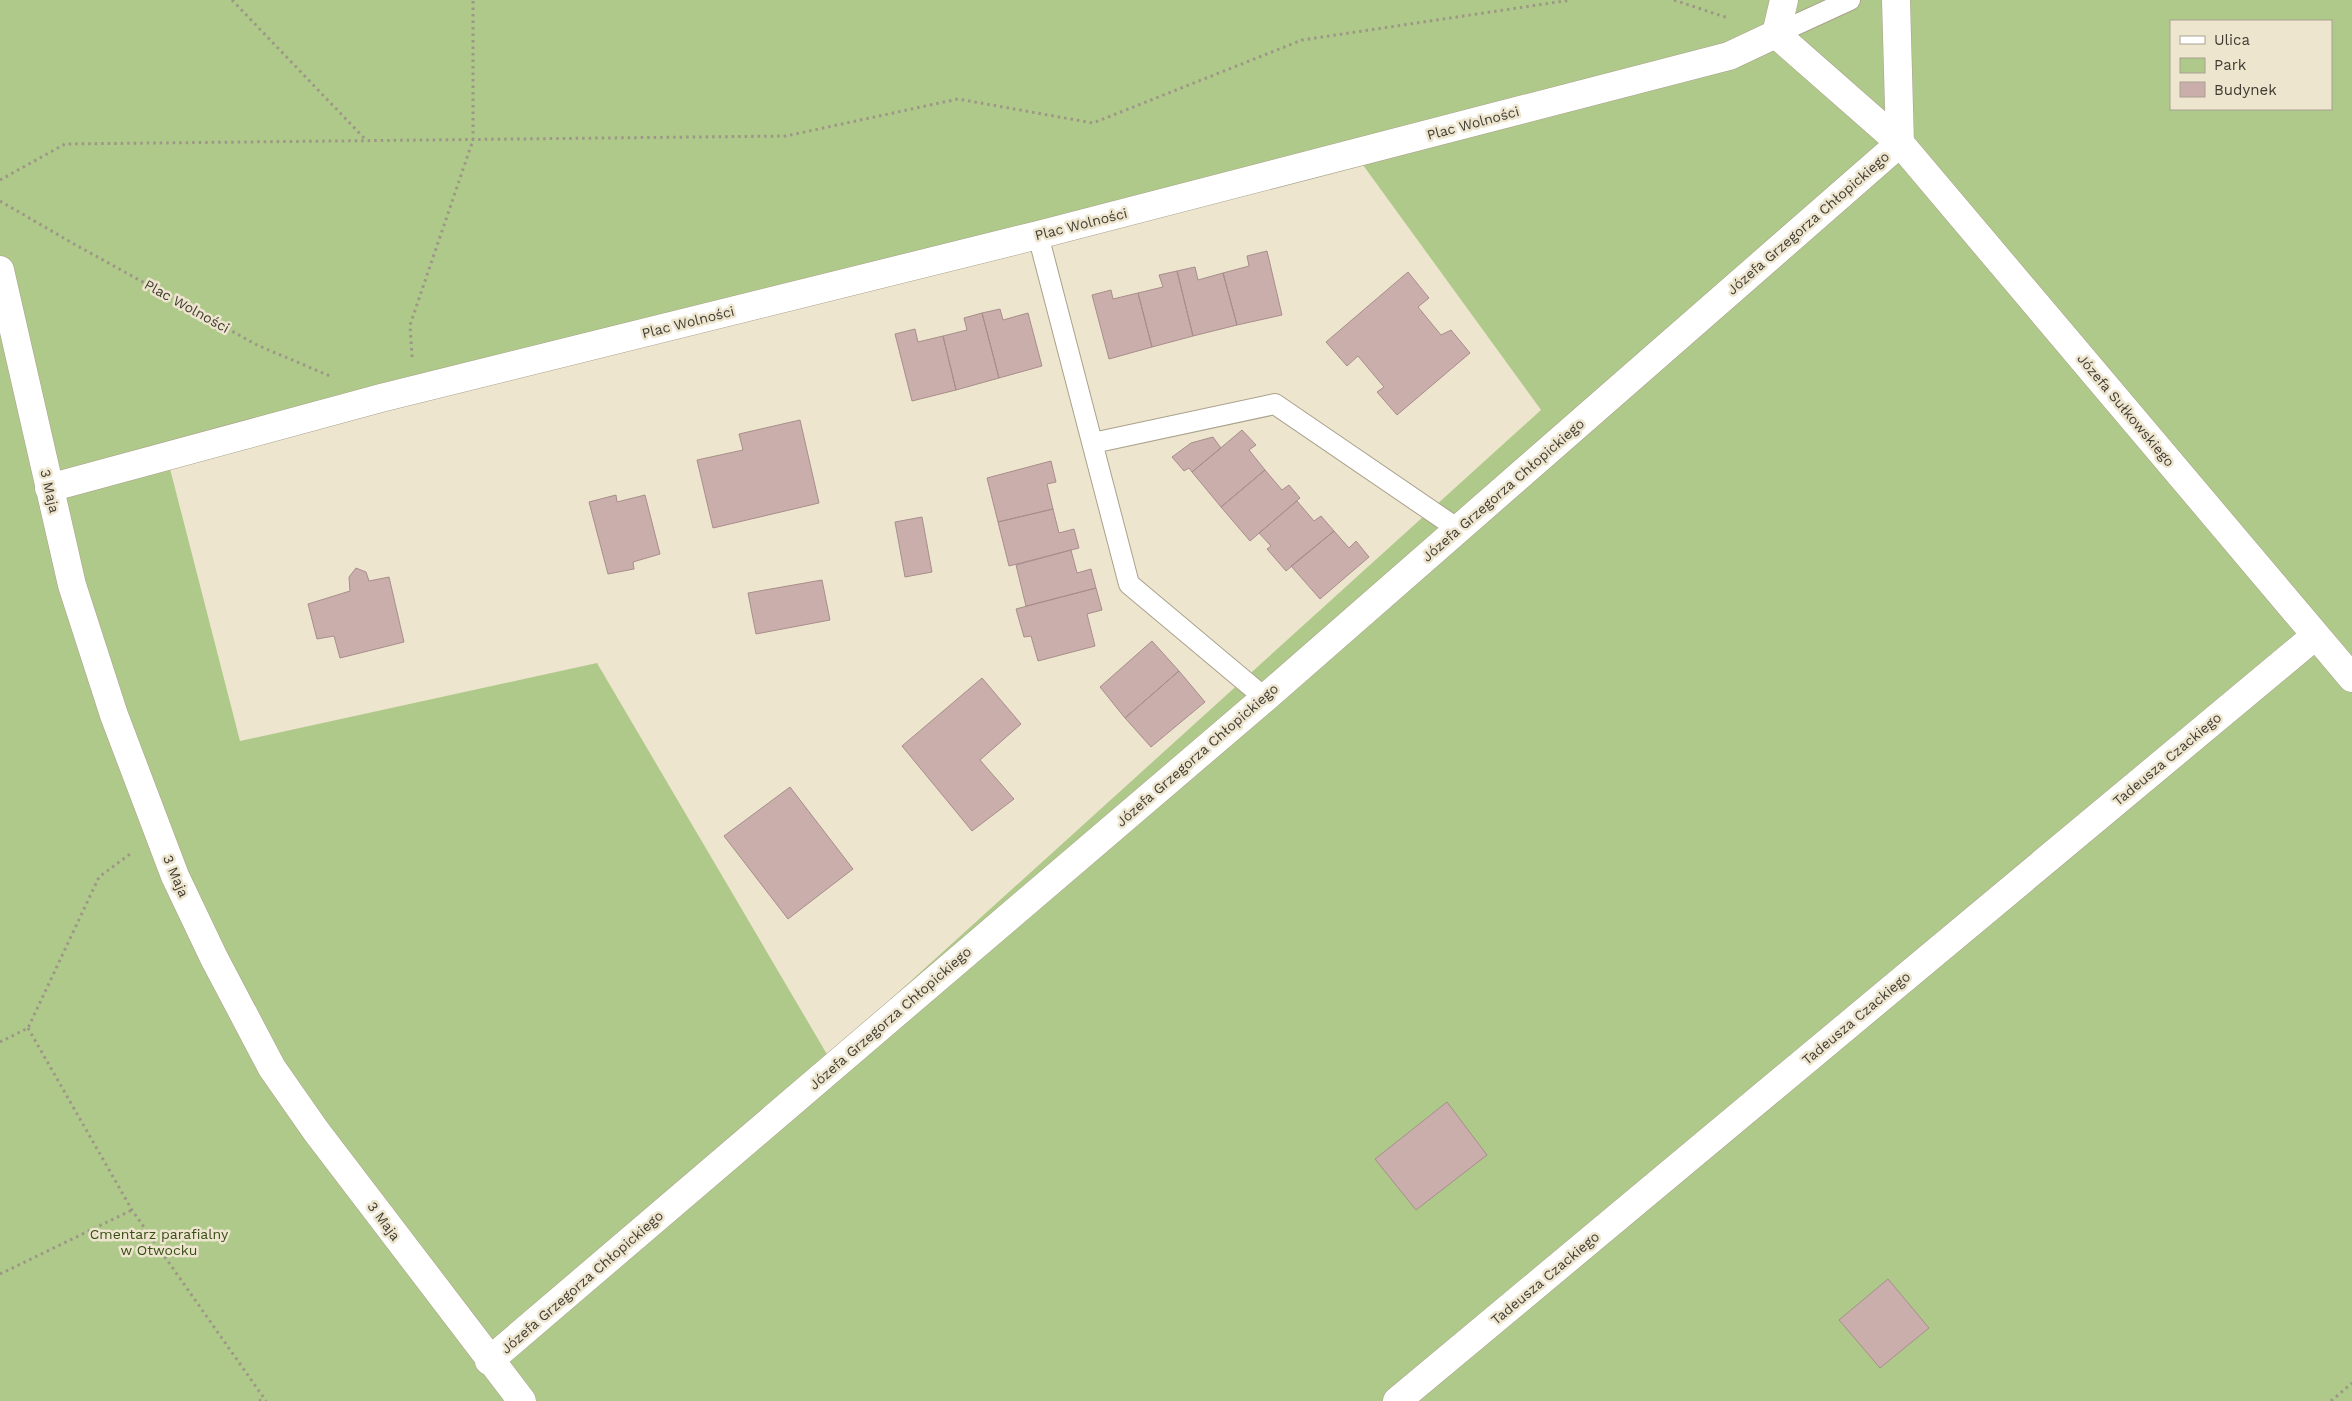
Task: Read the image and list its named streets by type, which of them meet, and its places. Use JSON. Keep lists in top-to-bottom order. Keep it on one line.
{"streets":{"street":["Plac Wolności","Józefa Grzegorza Chłopickiego","Józefa Sułkowskiego","3 Maja","Tadeusza Czackiego"]},"crossings":[["Plac Wolności","Józefa Sułkowskiego"],["Plac Wolności","3 Maja"],["Józefa Grzegorza Chłopickiego","Józefa Sułkowskiego"],["Józefa Grzegorza Chłopickiego","3 Maja"],["Józefa Sułkowskiego","Tadeusza Czackiego"]],"parks":["Cmentarz parafialny w Otwocku"],"legend":["Ulica","Park","Budynek"]}
